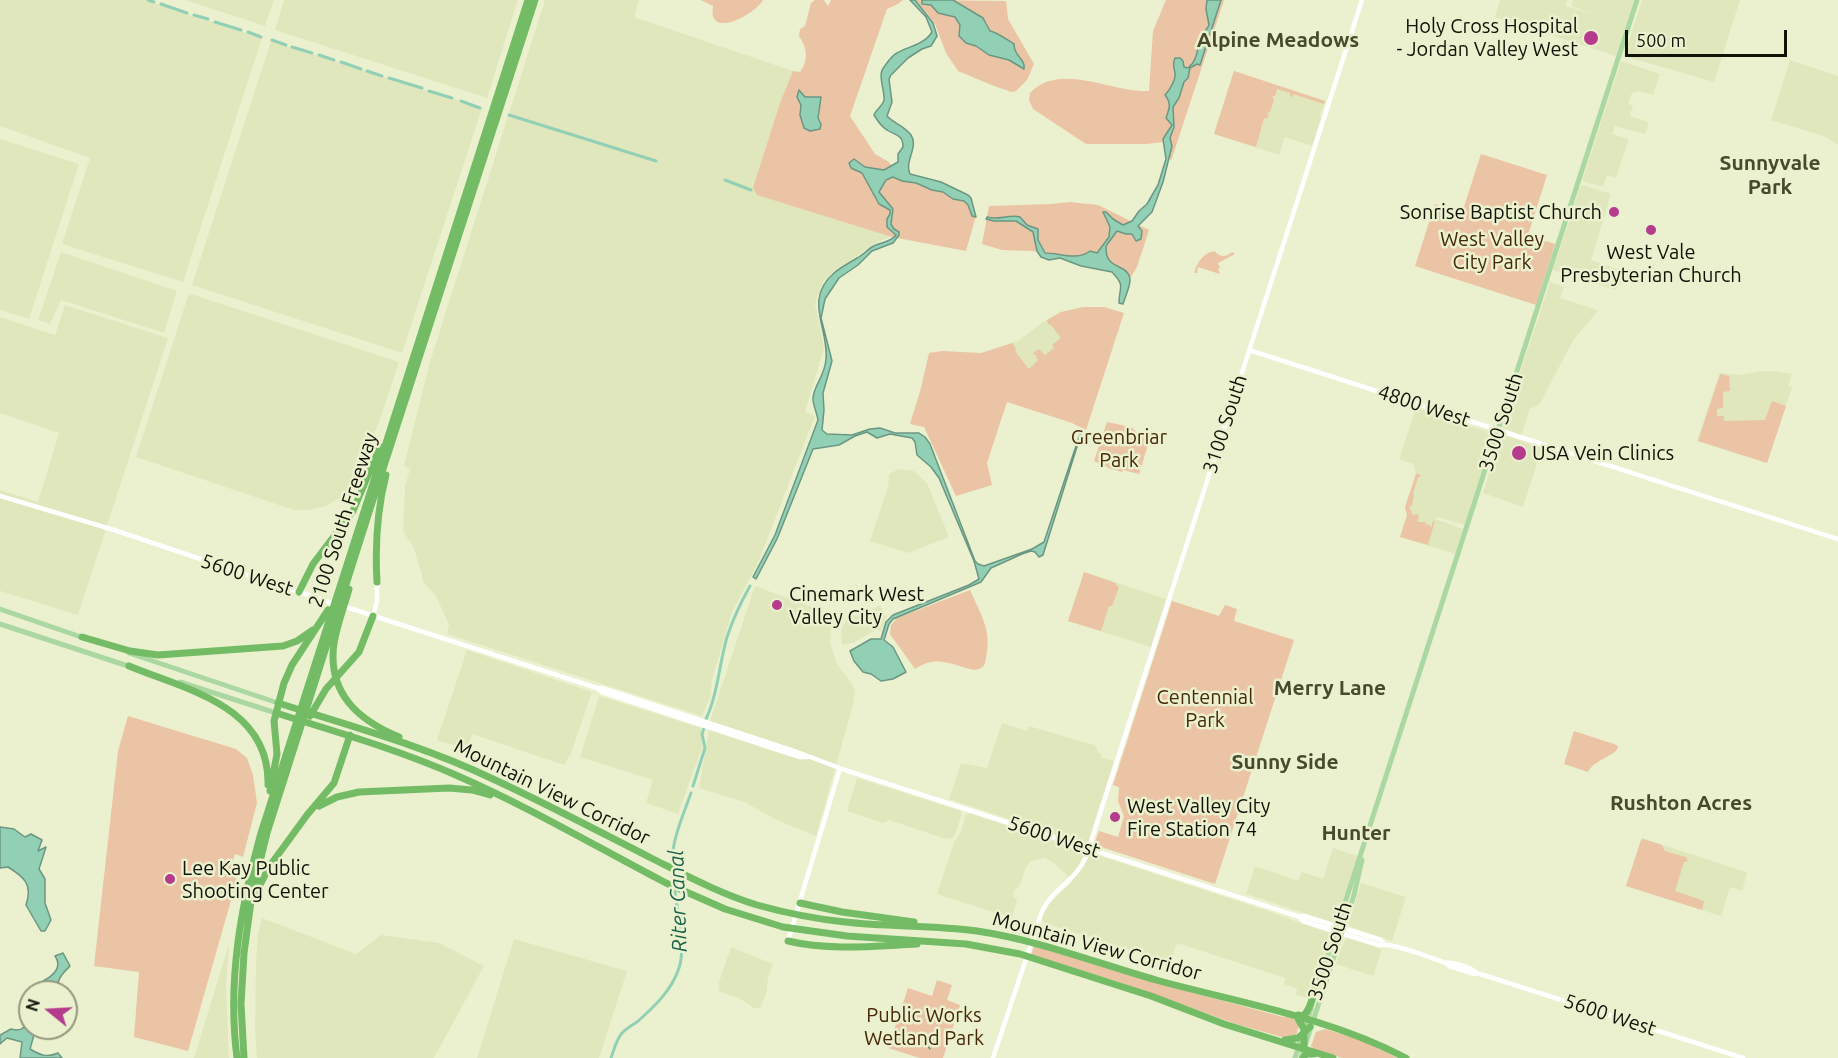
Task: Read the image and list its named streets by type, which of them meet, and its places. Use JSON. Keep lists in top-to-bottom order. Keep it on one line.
{"streets":{"highway":["2100 South Freeway","Mountain View Corridor"],"main road":["4800 West","3500 South","3100 South","5600 West"]},"crossings":[["4800 West","3500 South"],["4800 West","3100 South"],["3500 South","5600 West"],["3500 South","Mountain View Corridor"],["3100 South","5600 West"]],"districts":["Alpine Meadows","Sunnyvale Park","Merry Lane","Sunny Side","Rushton Acres","Hunter"],"water":["Riter Canal"],"parks":["West Valley City Park","Greenbriar Park","Centennial Park","Public Works Wetland Park"],"places":["Holy Cross Hospital - Jordan Valley West","Sonrise Baptist Church","West Vale Presbyterian Church","USA Vein Clinics","Cinemark West Valley City","West Valley City Fire Station 74","Lee Kay Public Shooting Center"],"scale_bar":"500 m","north":"left"}
